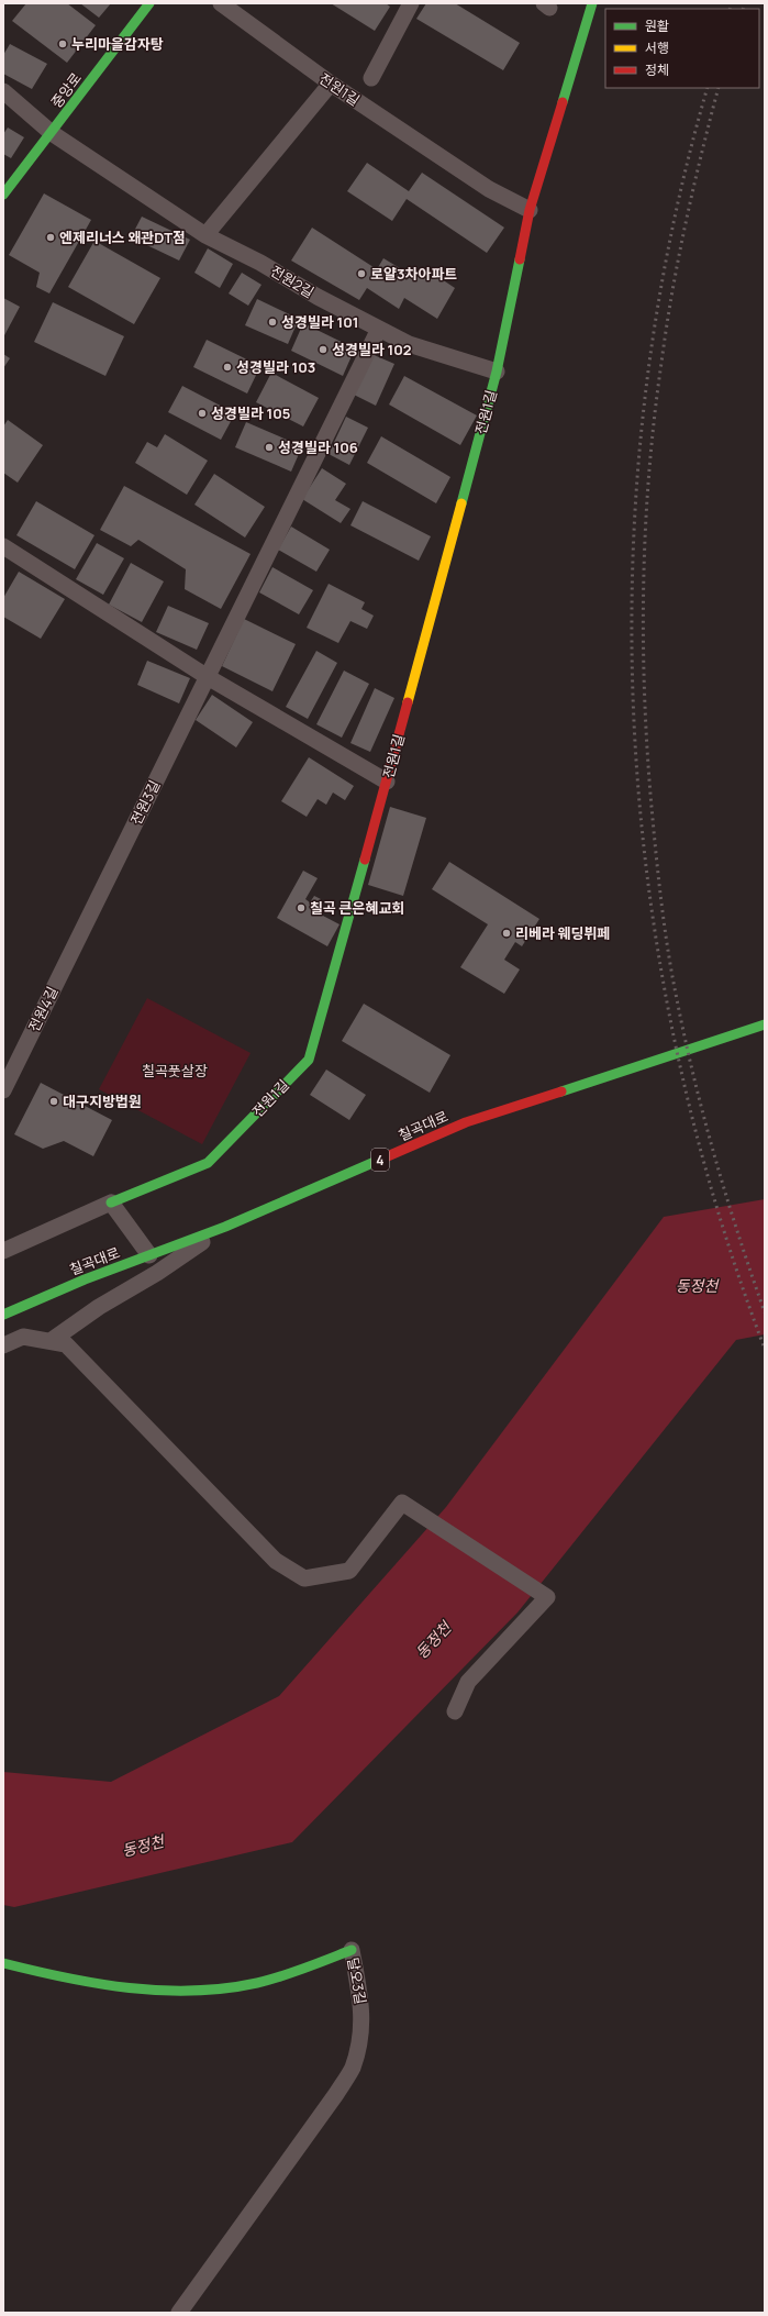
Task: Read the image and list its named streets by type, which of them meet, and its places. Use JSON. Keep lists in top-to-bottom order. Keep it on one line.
{"streets":{"street":["전원1길","중앙로","전원2길","전원3길","전원4길","칠곡대로","4","달오3길"]},"crossings":[["전원1길","전원2길"],["중앙로","전원2길"],["전원2길","전원3길"],["전원3길","전원4길"]],"water":["동정천"],"parks":["칠곡풋살장"],"places":["누리마을감자탕","엔제리너스 왜관DT점","로얄3차아파트","성경빌라 101","성경빌라 102","성경빌라 103","성경빌라 105","성경빌라 106","칠곡 큰은혜교회","리베라 웨딩뷔페","대구지방법원"],"legend":["원활","서행","정체"]}
